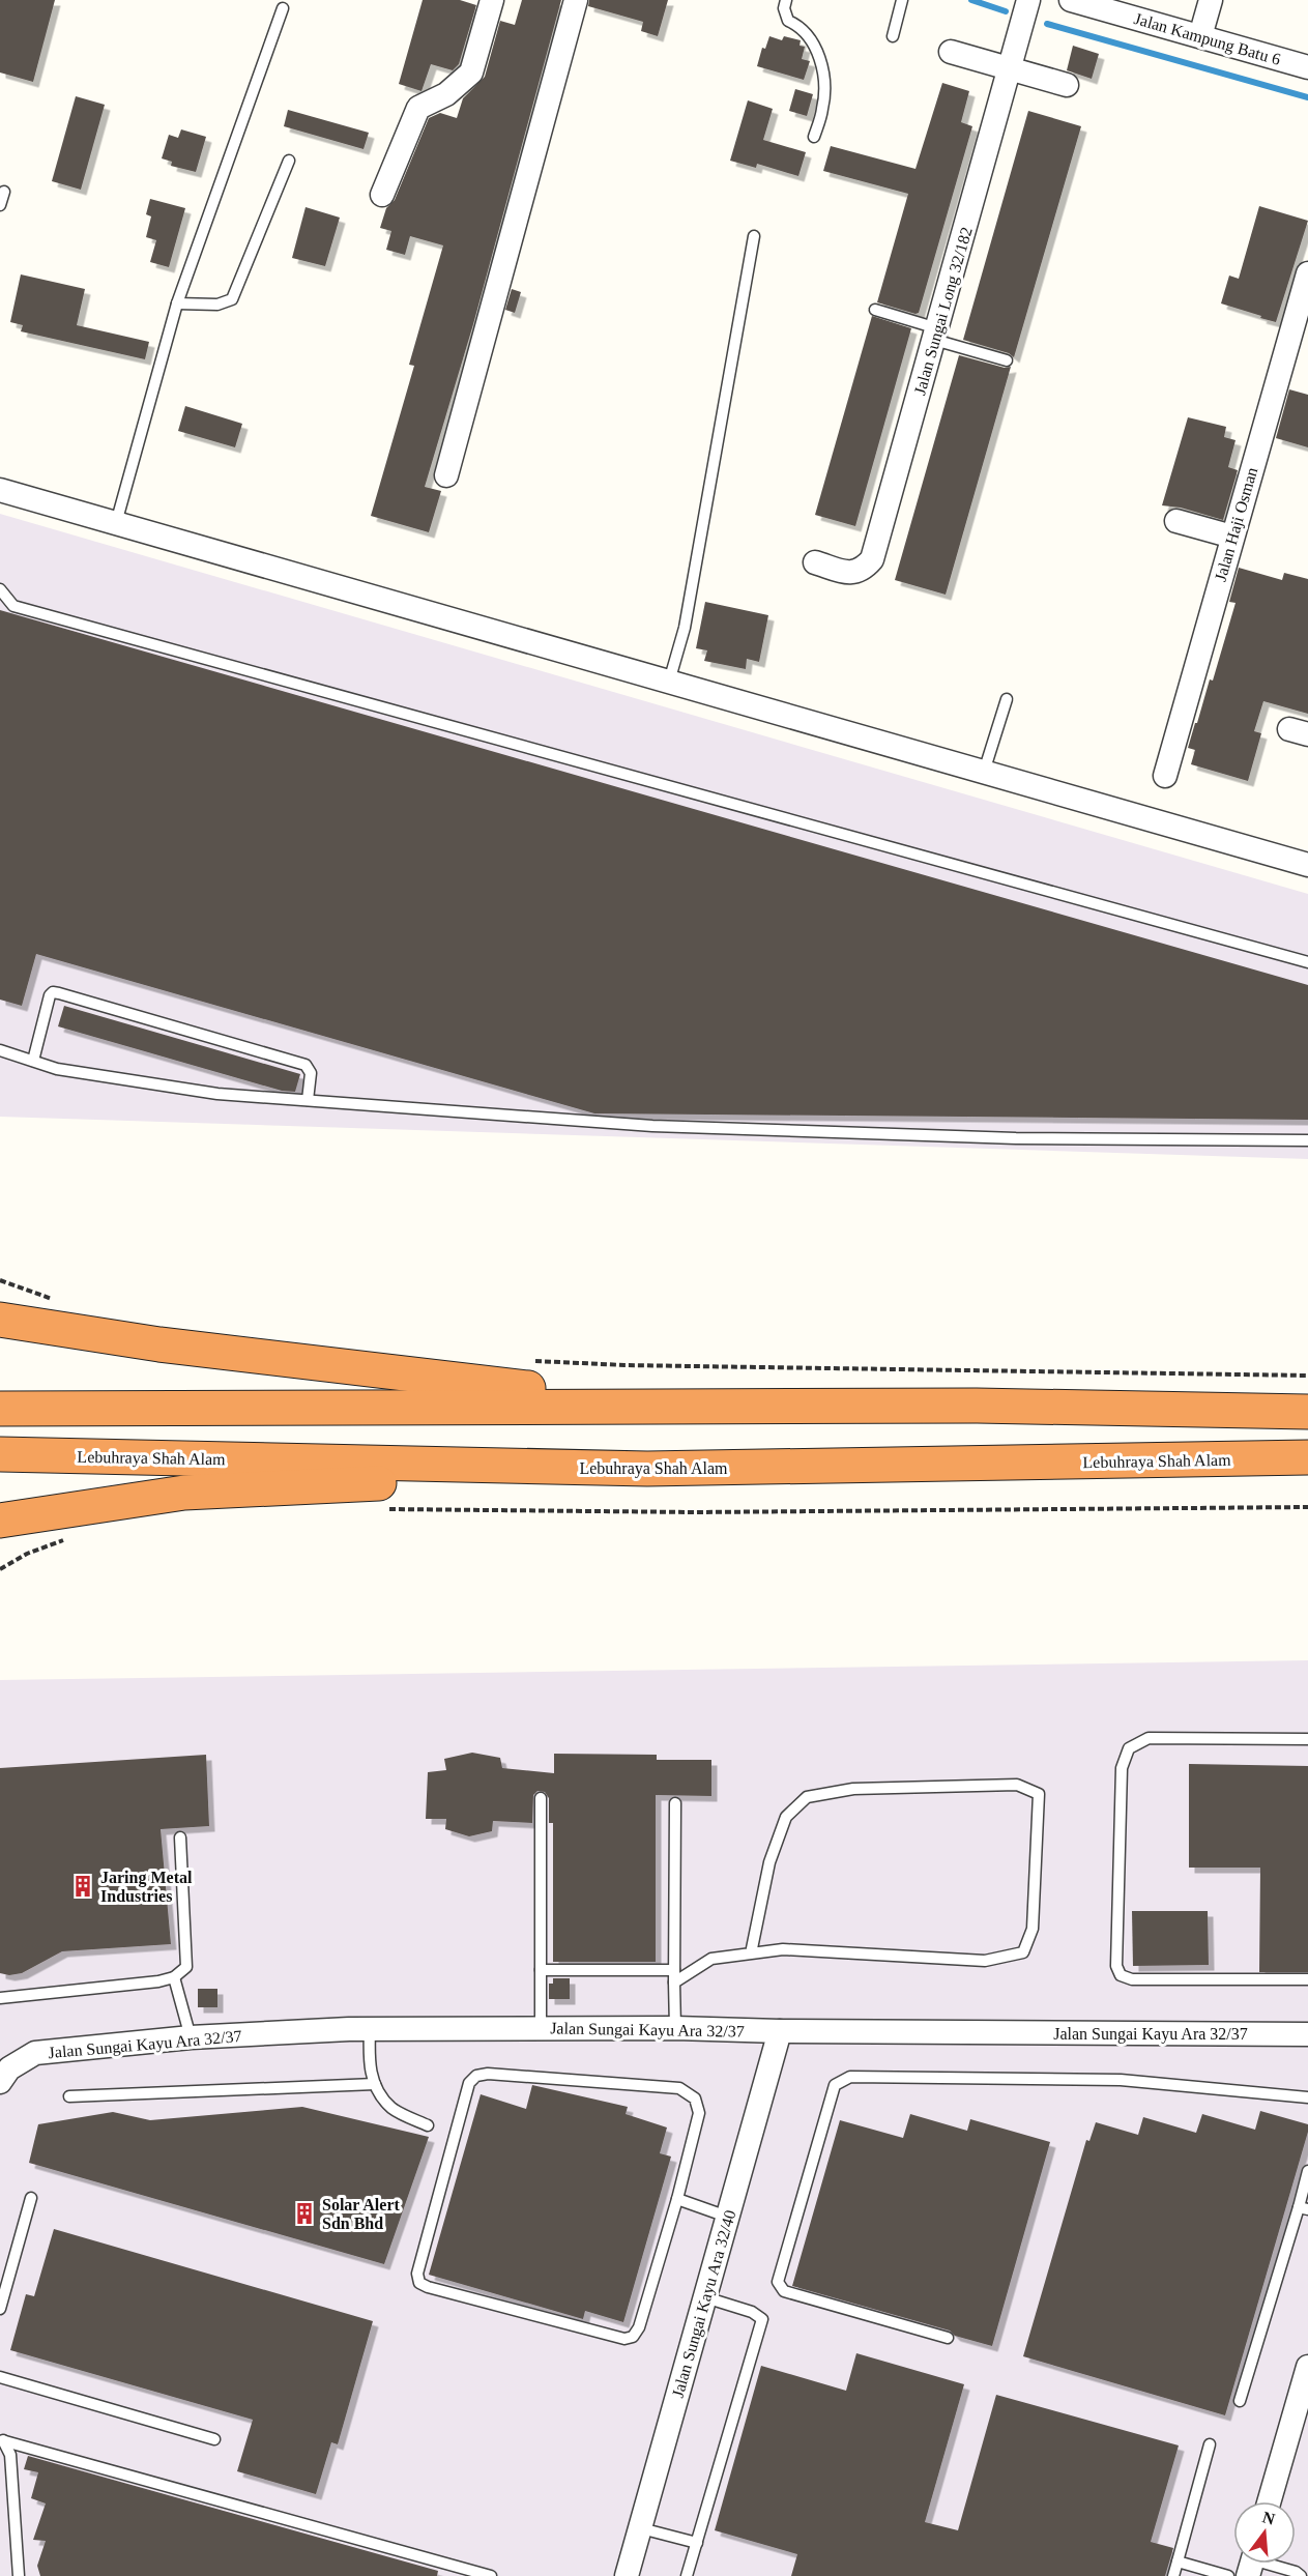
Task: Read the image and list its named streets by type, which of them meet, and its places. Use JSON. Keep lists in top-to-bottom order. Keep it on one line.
{"streets":{"highway":["Lebuhraya Shah Alam"],"street":["Jalan Kampung Batu 6","Jalan Sungai Long 32/182","Jalan Haji Osman","Jalan Sungai Kayu Ara 32/37","Jalan Sungai Kayu Ara 32/40"]},"crossings":[["Jalan Sungai Kayu Ara 32/37","Jalan Sungai Kayu Ara 32/40"]],"places":{"building":["Jaring Metal Industries","Solar Alert Sdn Bhd"]},"north":"top"}
